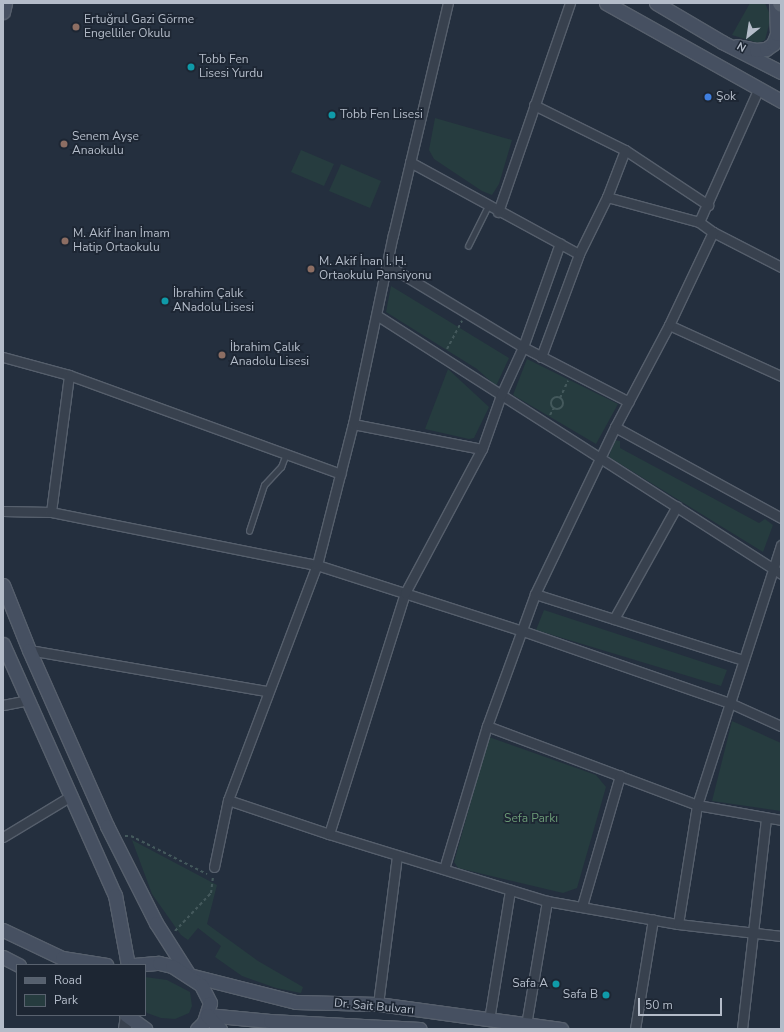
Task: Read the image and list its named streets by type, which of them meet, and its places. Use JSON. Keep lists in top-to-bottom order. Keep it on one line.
{"streets":{"main road":["Dr. Sait Bulvarı"]},"parks":["Sefa Parkı"],"places":["Ertuğrul Gazi Görme Engelliler Okulu","Tobb Fen Lisesi Yurdu","Şok","Tobb Fen Lisesi","Senem Ayşe Anaokulu","M. Akif İnan İmam Hatip Ortaokulu","M. Akif İnan İ. H. Ortaokulu Pansiyonu","İbrahim Çalık ANadolu Lisesi","İbrahim Çalık Anadolu Lisesi","Safa A","Safa B"],"legend":["Road","Park"],"scale_bar":"50 m","north":"bottom left"}
